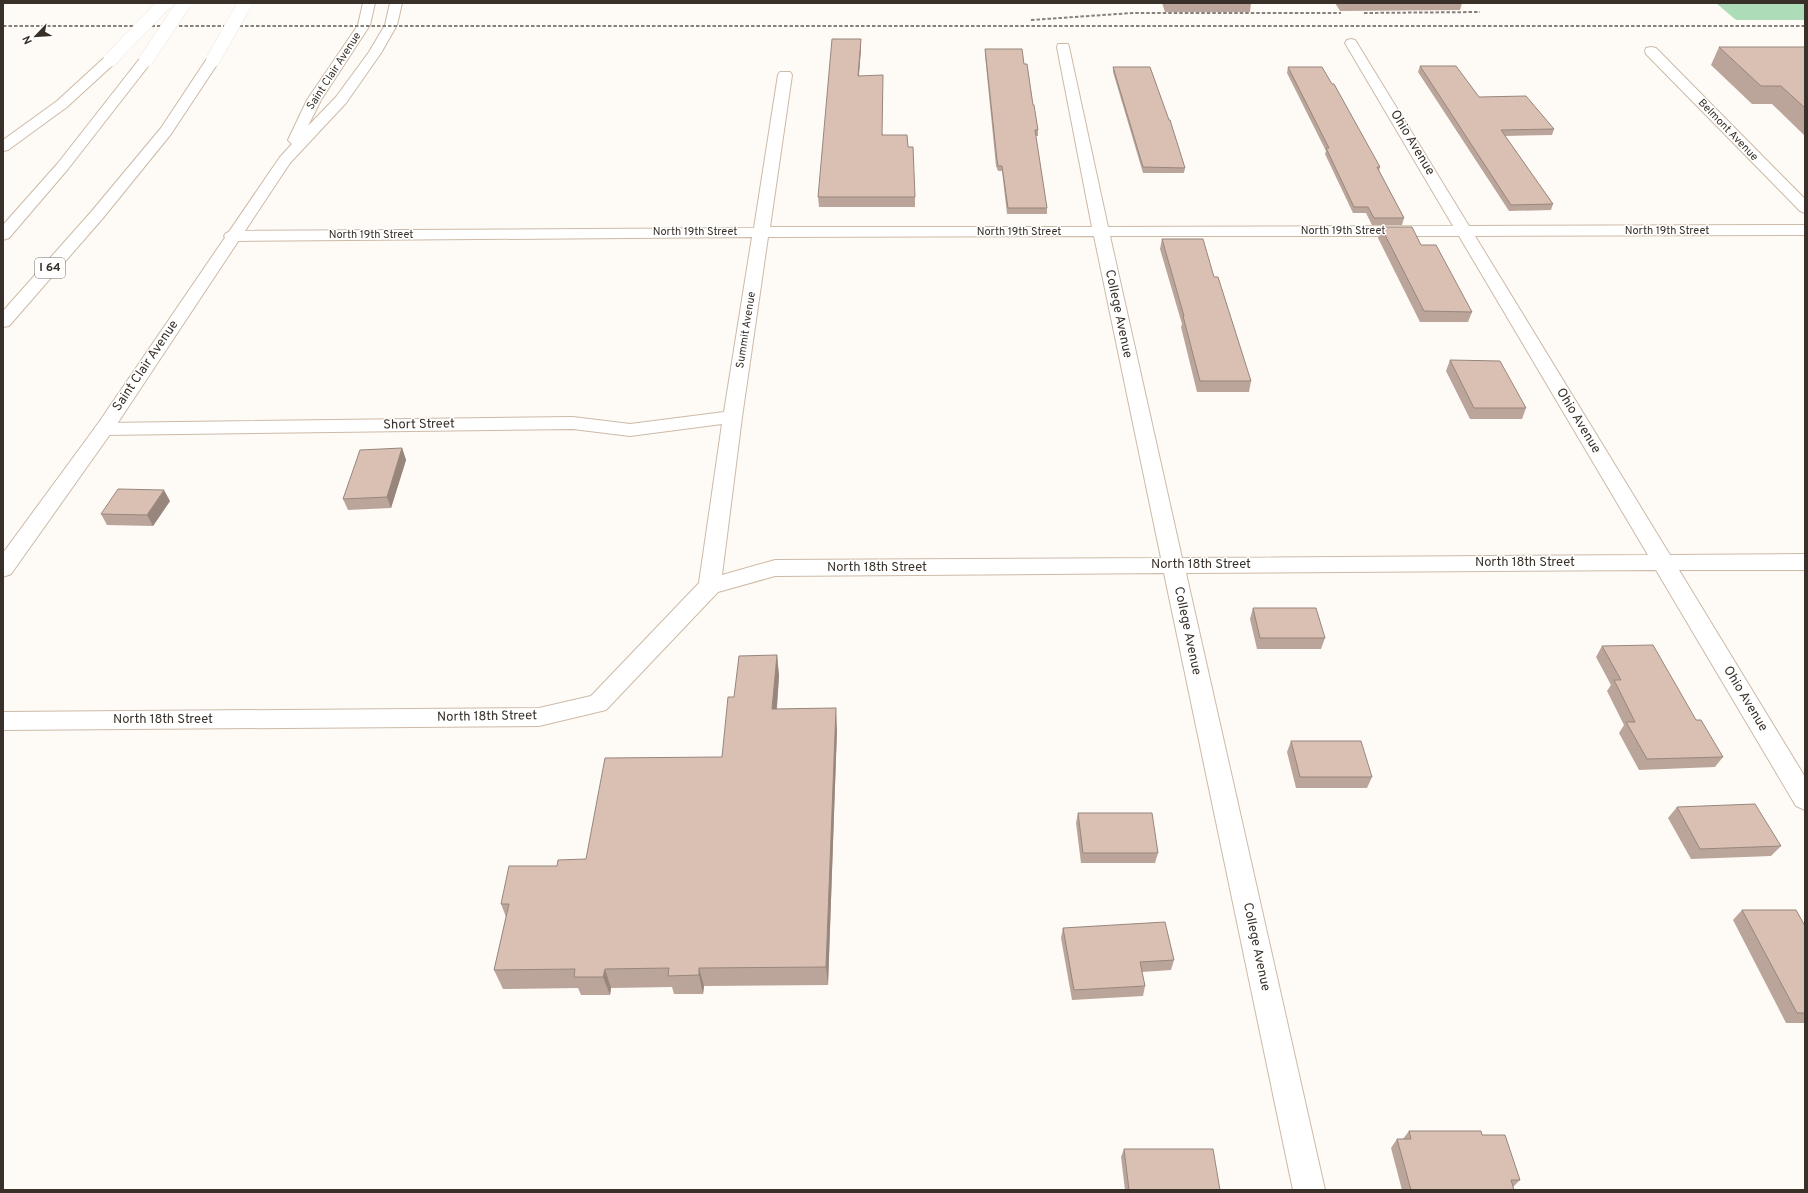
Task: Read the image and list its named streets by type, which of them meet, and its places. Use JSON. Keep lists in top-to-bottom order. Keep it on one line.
{"streets":{"main road":["Saint Clair Avenue","Belmont Avenue","Ohio Avenue","North 19th Street","I 64","College Avenue","Summit Avenue","Short Street","North 18th Street"]},"crossings":[["Saint Clair Avenue","North 19th Street"],["Saint Clair Avenue","Short Street"],["Ohio Avenue","North 19th Street"],["Ohio Avenue","North 18th Street"],["North 19th Street","College Avenue"],["North 19th Street","Summit Avenue"],["College Avenue","North 18th Street"],["Summit Avenue","Short Street"],["Summit Avenue","North 18th Street"]],"north":"bottom left"}
